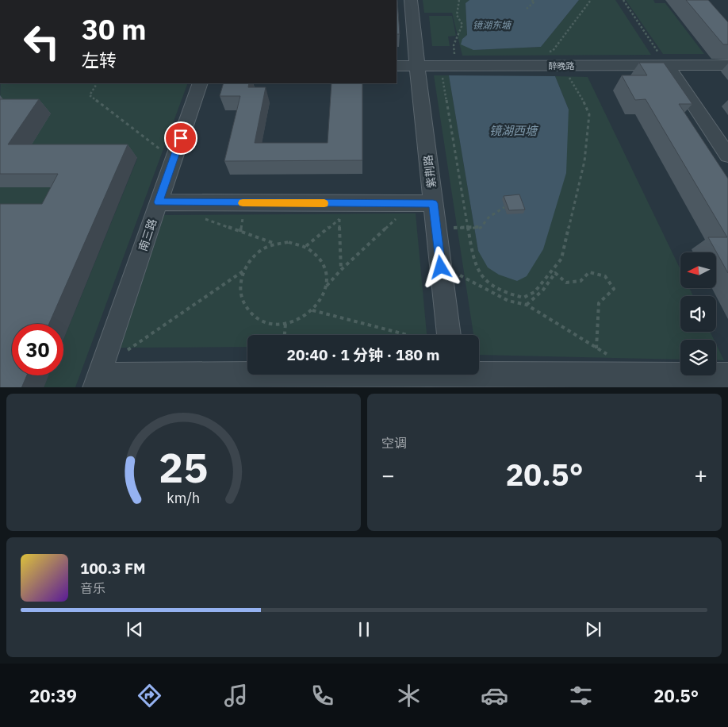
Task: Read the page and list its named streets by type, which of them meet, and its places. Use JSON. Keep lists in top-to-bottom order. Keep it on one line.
{"streets":{"street":["醉晚路","紫荆路","南三路"]},"crossings":[["醉晚路","紫荆路"]],"water":["镜湖东塘","镜湖西塘"],"north":"left","page":{"turn":["30 m","左转"],"limit":"30","trip":"20:40 · 1 分钟 · 180 m","tile":"空调","heat":["−","20.5°","+"],"song":["100.3 FM","音乐"],"tabs":["20:39","20.5°"],"gauge":["25","km/h"]}}
